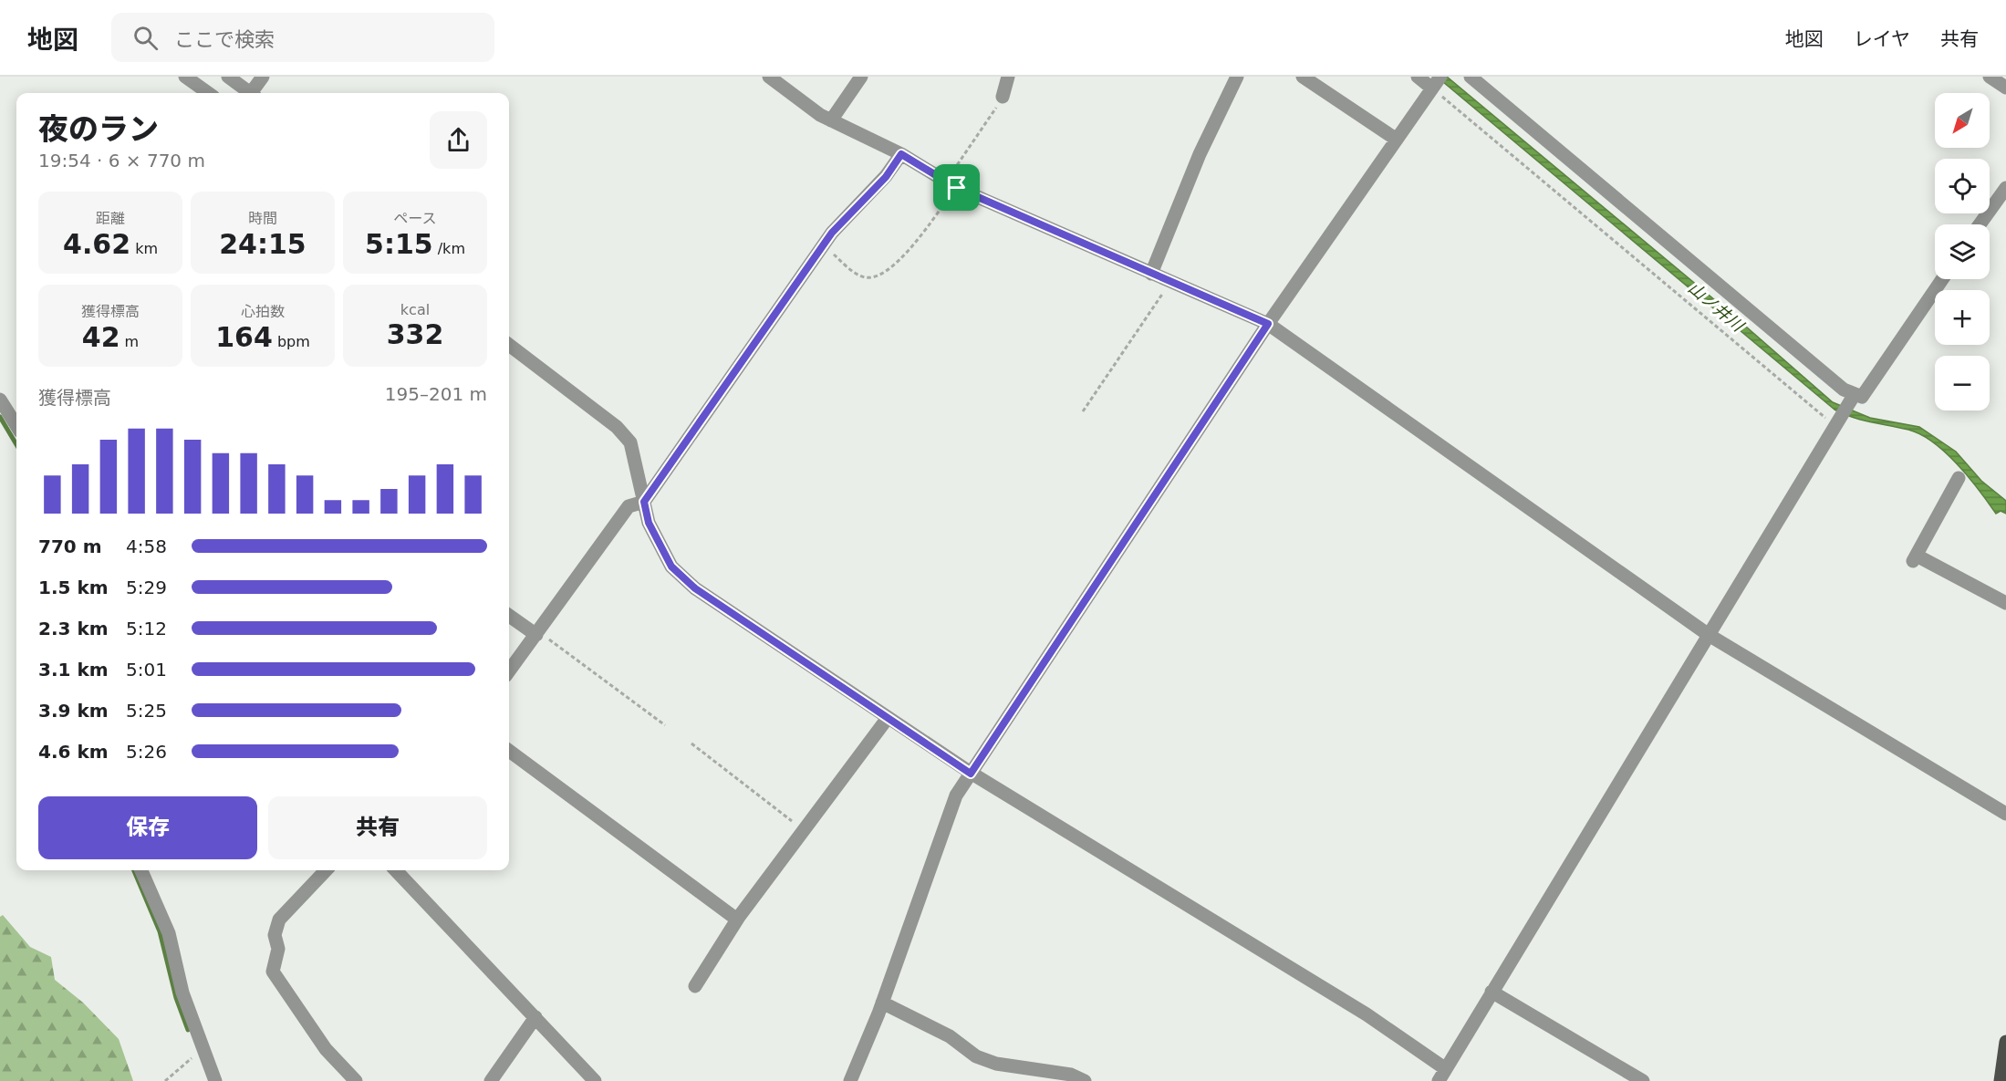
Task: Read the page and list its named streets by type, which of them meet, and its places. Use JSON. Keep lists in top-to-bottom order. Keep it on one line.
{"water":["山ノ井川"],"north":"bottom left","page":{"header":"地図","search":"ここで検索","nav":["地図","レイヤ","共有"],"map_buttons":["+","−"],"heading":["夜のラン","19:54 · 6 × 770 m"],"stats":[["距離","4.62 km"],["時間","24:15"],["ペース","5:15 /km"],["獲得標高","42 m"],["心拍数","164 bpm"],["kcal","332"]],"chart":["獲得標高","195–201 m"],"list":[{"name":"770 m","note":"4:58"},{"name":"1.5 km","note":"5:29"},{"name":"2.3 km","note":"5:12"},{"name":"3.1 km","note":"5:01"},{"name":"3.9 km","note":"5:25"},{"name":"4.6 km","note":"5:26"}],"buttons":["保存","共有"]}}
